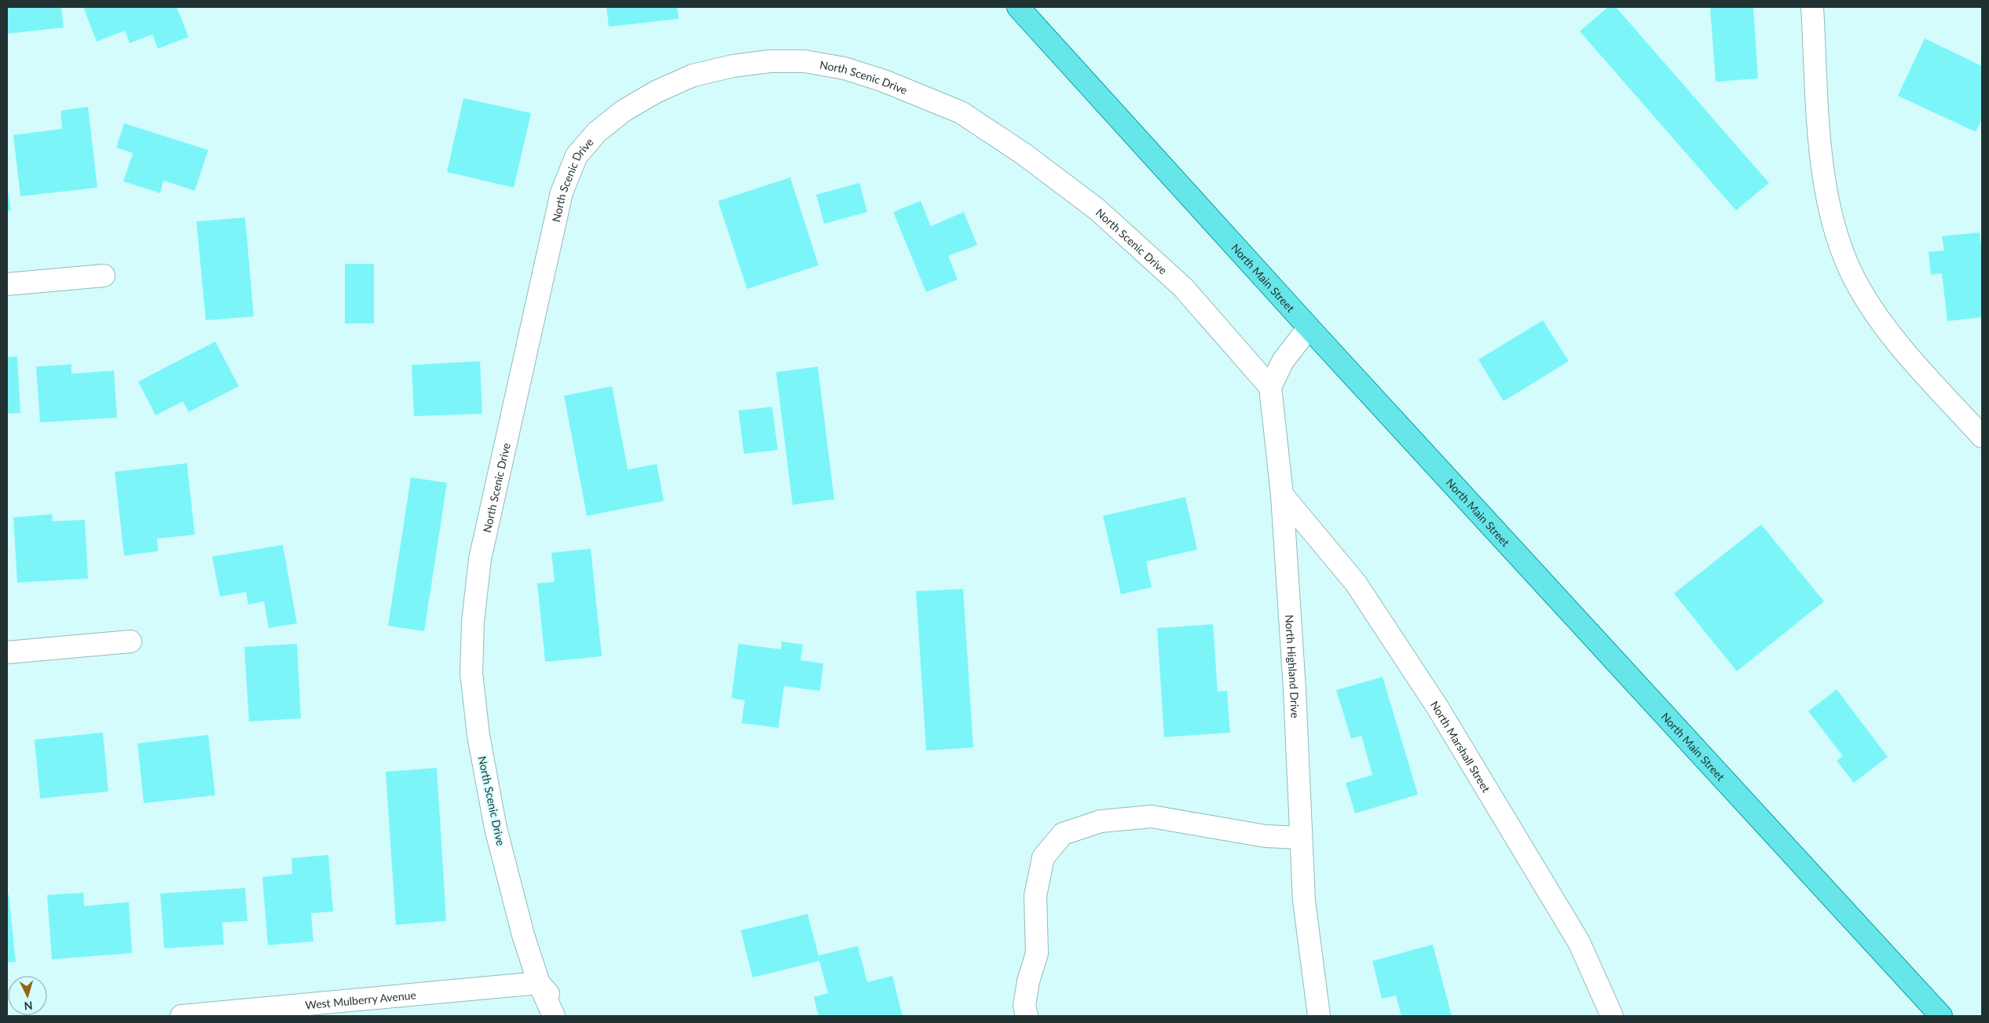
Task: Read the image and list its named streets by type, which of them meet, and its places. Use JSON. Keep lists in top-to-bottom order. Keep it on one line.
{"streets":{"main road":["North Main Street"],"street":["North Scenic Drive","North Highland Drive","North Marshall Street","West Mulberry Avenue"]},"crossings":[["North Scenic Drive","North Highland Drive"],["North Scenic Drive","West Mulberry Avenue"],["North Highland Drive","North Marshall Street"]],"north":"bottom"}
